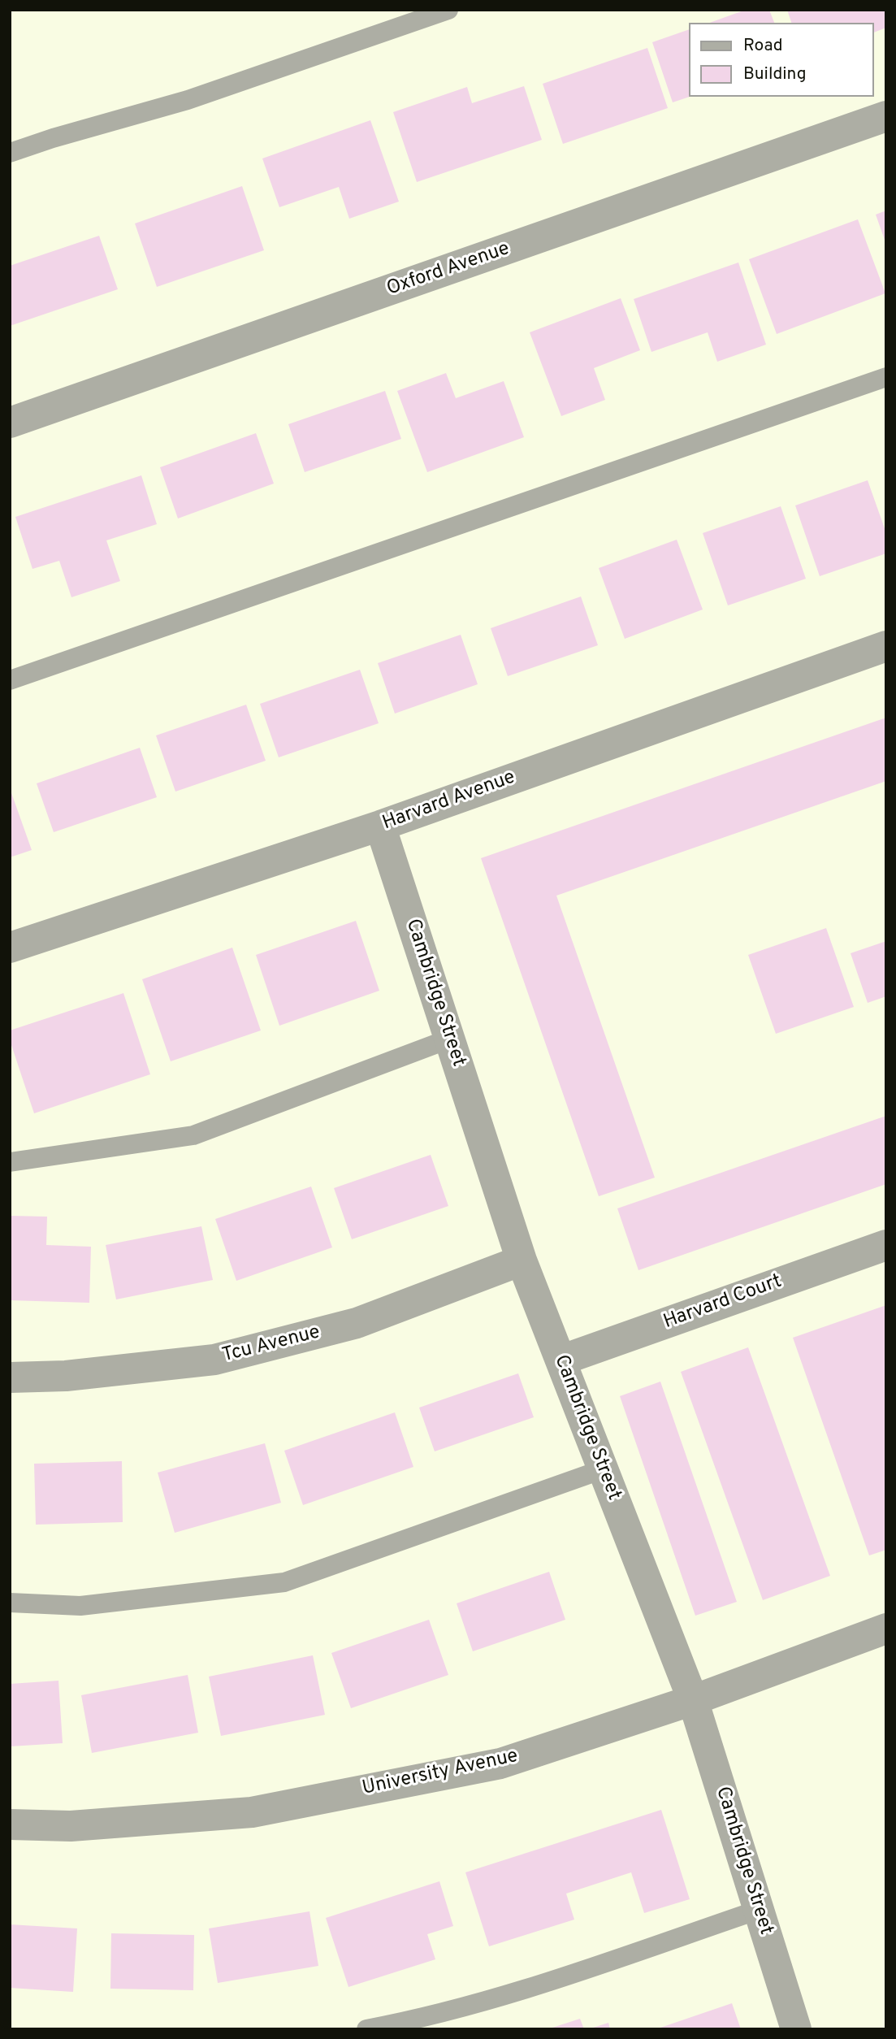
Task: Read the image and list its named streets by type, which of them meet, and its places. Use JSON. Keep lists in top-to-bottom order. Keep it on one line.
{"streets":{"street":["Oxford Avenue","Harvard Avenue","Cambridge Street","Harvard Court","Tcu Avenue","University Avenue"]},"crossings":[["Harvard Avenue","Cambridge Street"],["Cambridge Street","Harvard Court"],["Cambridge Street","Tcu Avenue"],["Cambridge Street","University Avenue"]],"legend":["Road","Building"]}
